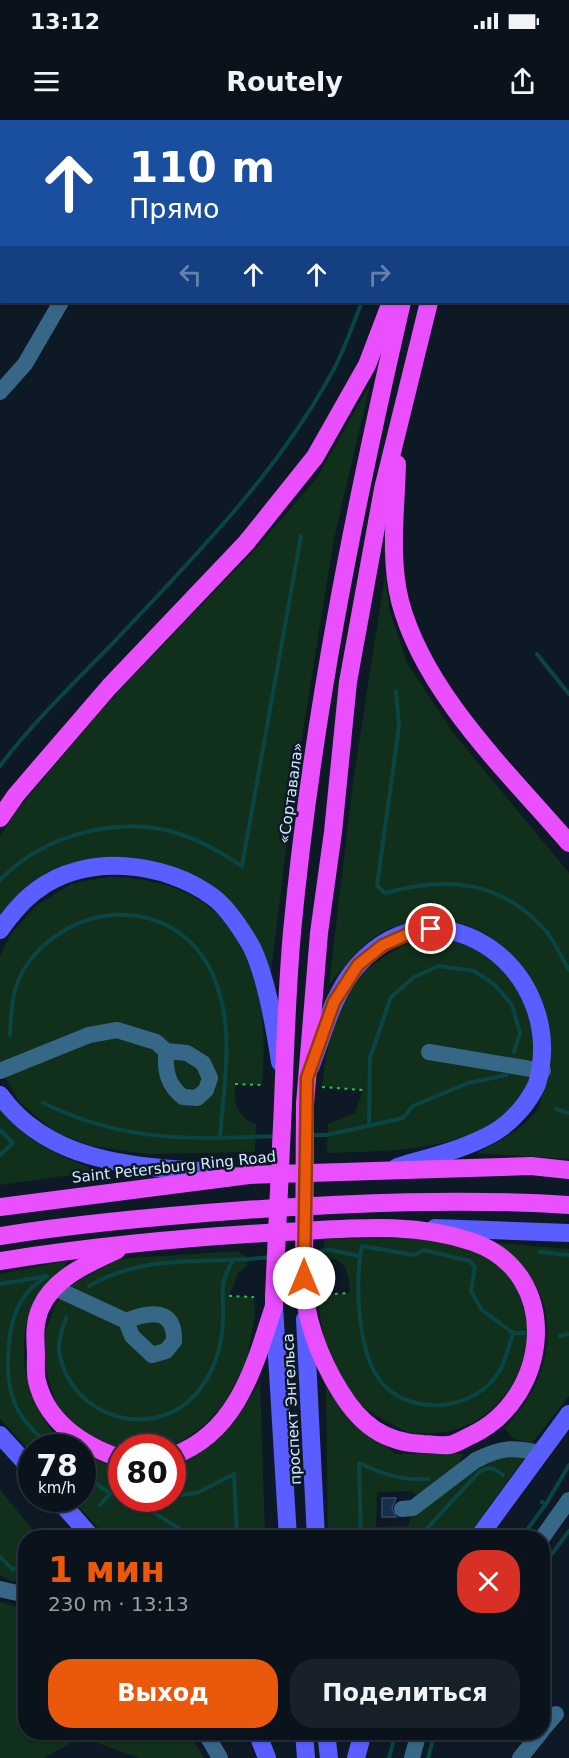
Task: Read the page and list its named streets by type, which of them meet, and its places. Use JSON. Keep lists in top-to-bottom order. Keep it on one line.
{"streets":{"highway":["«Сортавала»","Saint Petersburg Ring Road","проспект Энгельса"]},"crossings":[["«Сортавала»","проспект Энгельса"]],"page":{"status":"13:12","header":"Routely","turn":["110 m","Прямо"],"speed":"78 km/h","limit":"80","heading":["1 мин","230 m · 13:13"],"buttons":["Выход","Поделиться"]}}
